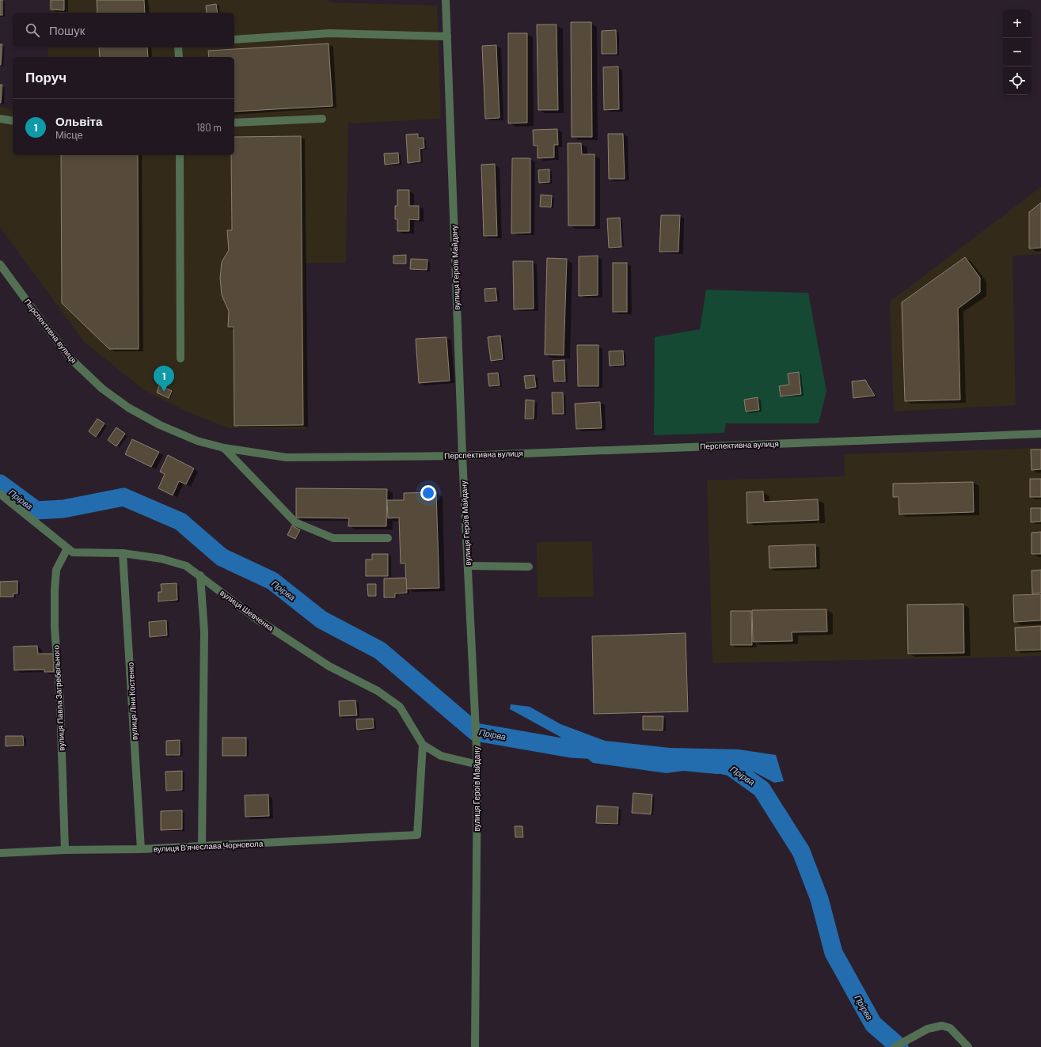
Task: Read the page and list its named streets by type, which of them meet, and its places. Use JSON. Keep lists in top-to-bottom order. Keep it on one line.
{"streets":{"street":["вулиця Героїв Майдану","Перспективна вулиця","вулиця Шевченка","вулиця Павла Загребельного","вулиця Ліни Костенко","вулиця Вʼячеслава Чорновола"]},"crossings":[["вулиця Героїв Майдану","Перспективна вулиця"],["вулиця Героїв Майдану","вулиця Шевченка"],["вулиця Шевченка","вулиця Павла Загребельного"],["вулиця Шевченка","вулиця Ліни Костенко"],["вулиця Шевченка","вулиця Вʼячеслава Чорновола"],["вулиця Павла Загребельного","вулиця Вʼячеслава Чорновола"],["вулиця Ліни Костенко","вулиця Вʼячеслава Чорновола"]],"water":["Прірва"],"page":{"map_buttons":["+","−"],"search":"Пошук","heading":"Поруч","list":[{"mark":"1","name":"Ольвіта","note":"Місце","value":"180 m"}],"pins":"1"}}
